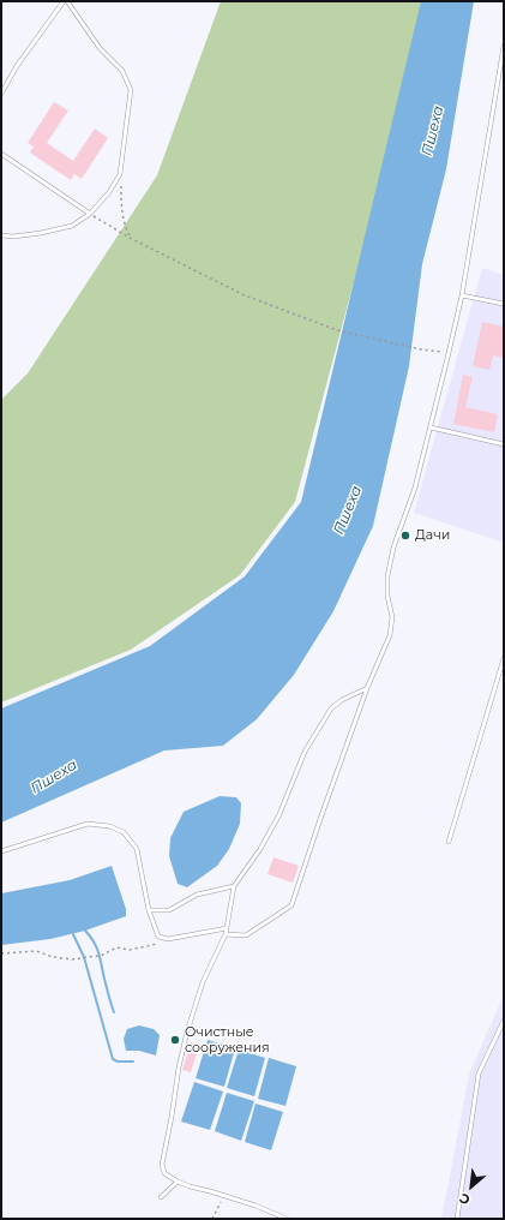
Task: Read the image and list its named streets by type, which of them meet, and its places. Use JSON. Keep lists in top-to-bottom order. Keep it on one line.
{"water":["Пшеха"],"places":["Дачи","Очистные сооружения"],"north":"bottom left"}
